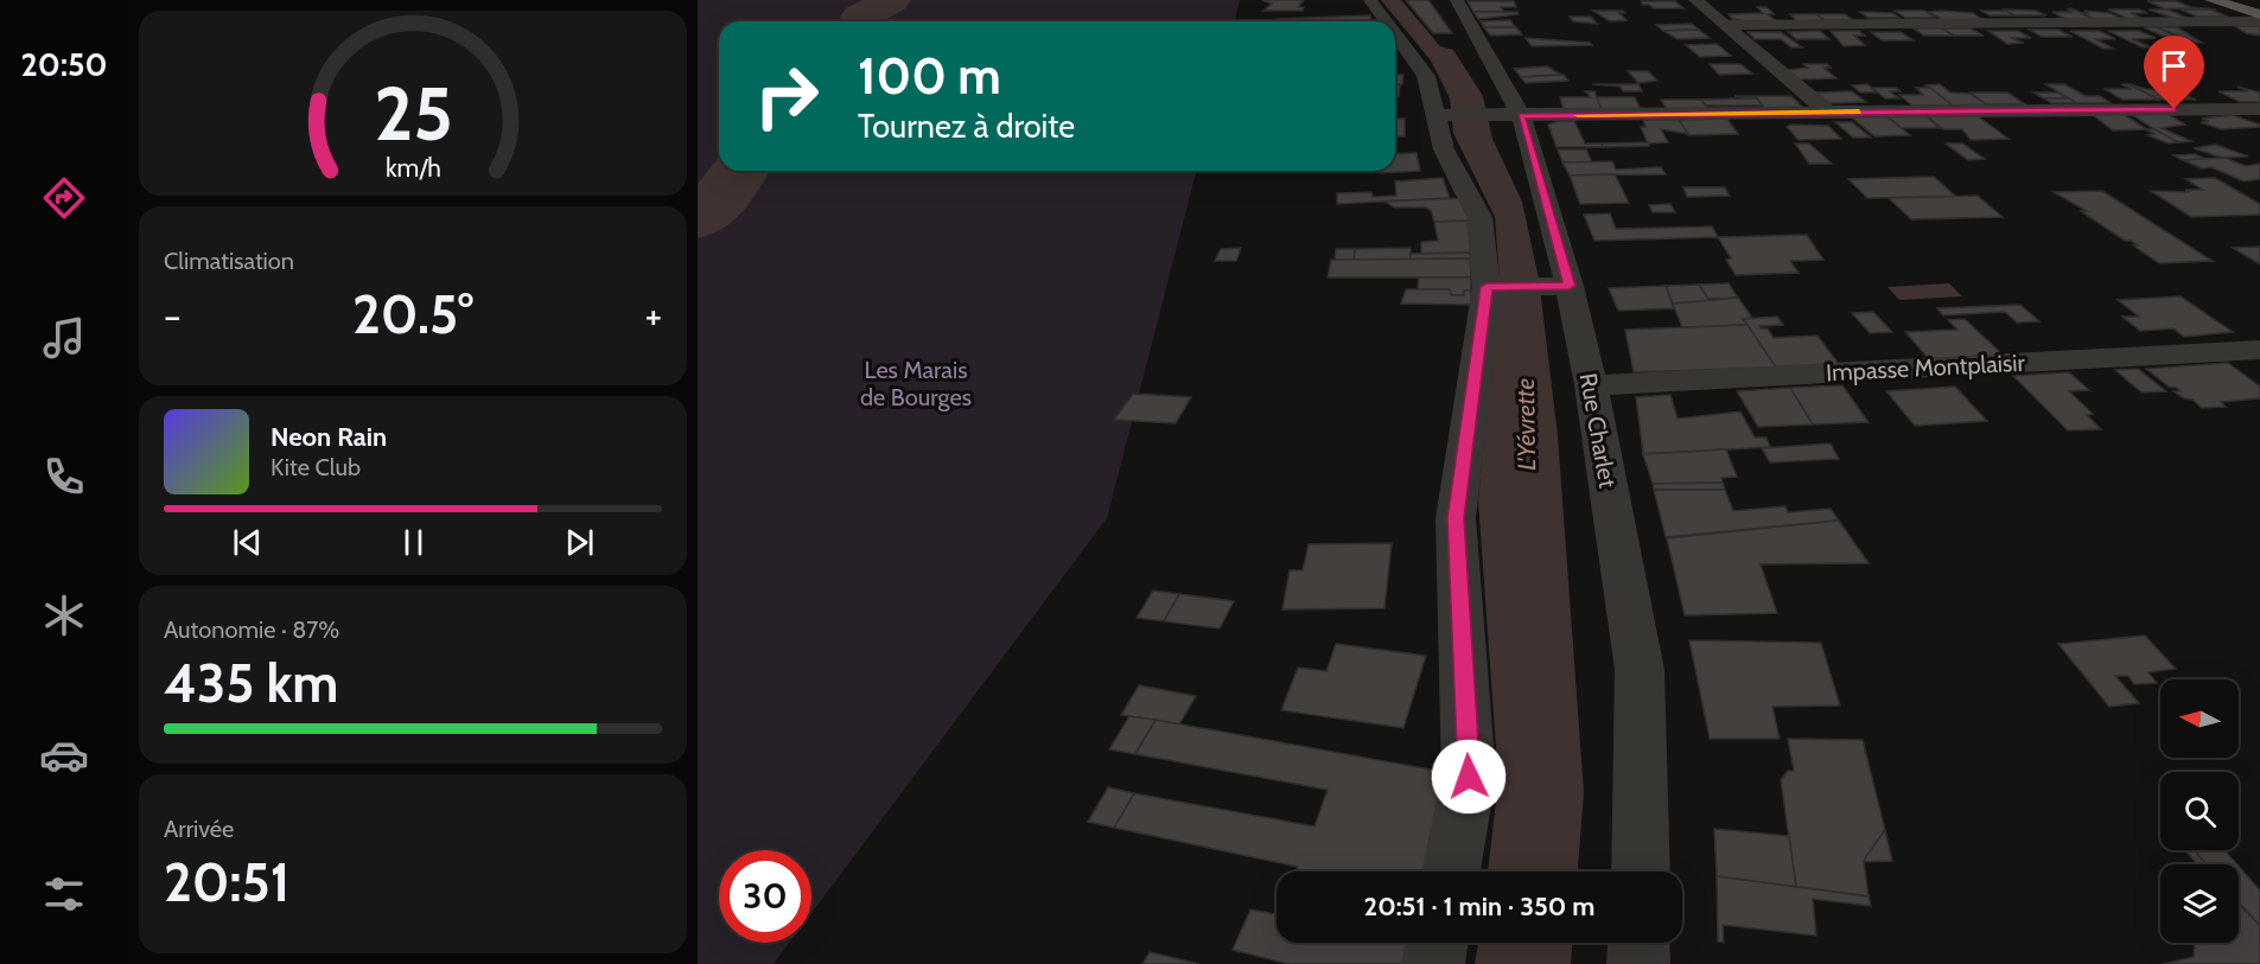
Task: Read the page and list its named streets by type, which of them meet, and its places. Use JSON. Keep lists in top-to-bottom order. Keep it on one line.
{"streets":{"street":["Impasse Montplaisir","Rue Charlet"]},"crossings":[["Impasse Montplaisir","Rue Charlet"]],"water":["L'Yévrette"],"parks":["Les Marais de Bourges"],"north":"left","page":{"tabs":"20:50","turn":["100 m","Tournez à droite"],"tile":["Climatisation",["Autonomie · 87%","435 km"],["Arrivée","20:51"]],"heat":["−","20.5°","+"],"song":["Neon Rain","Kite Club"],"limit":"30","trip":"20:51 · 1 min · 350 m","gauge":["25","km/h"]}}
